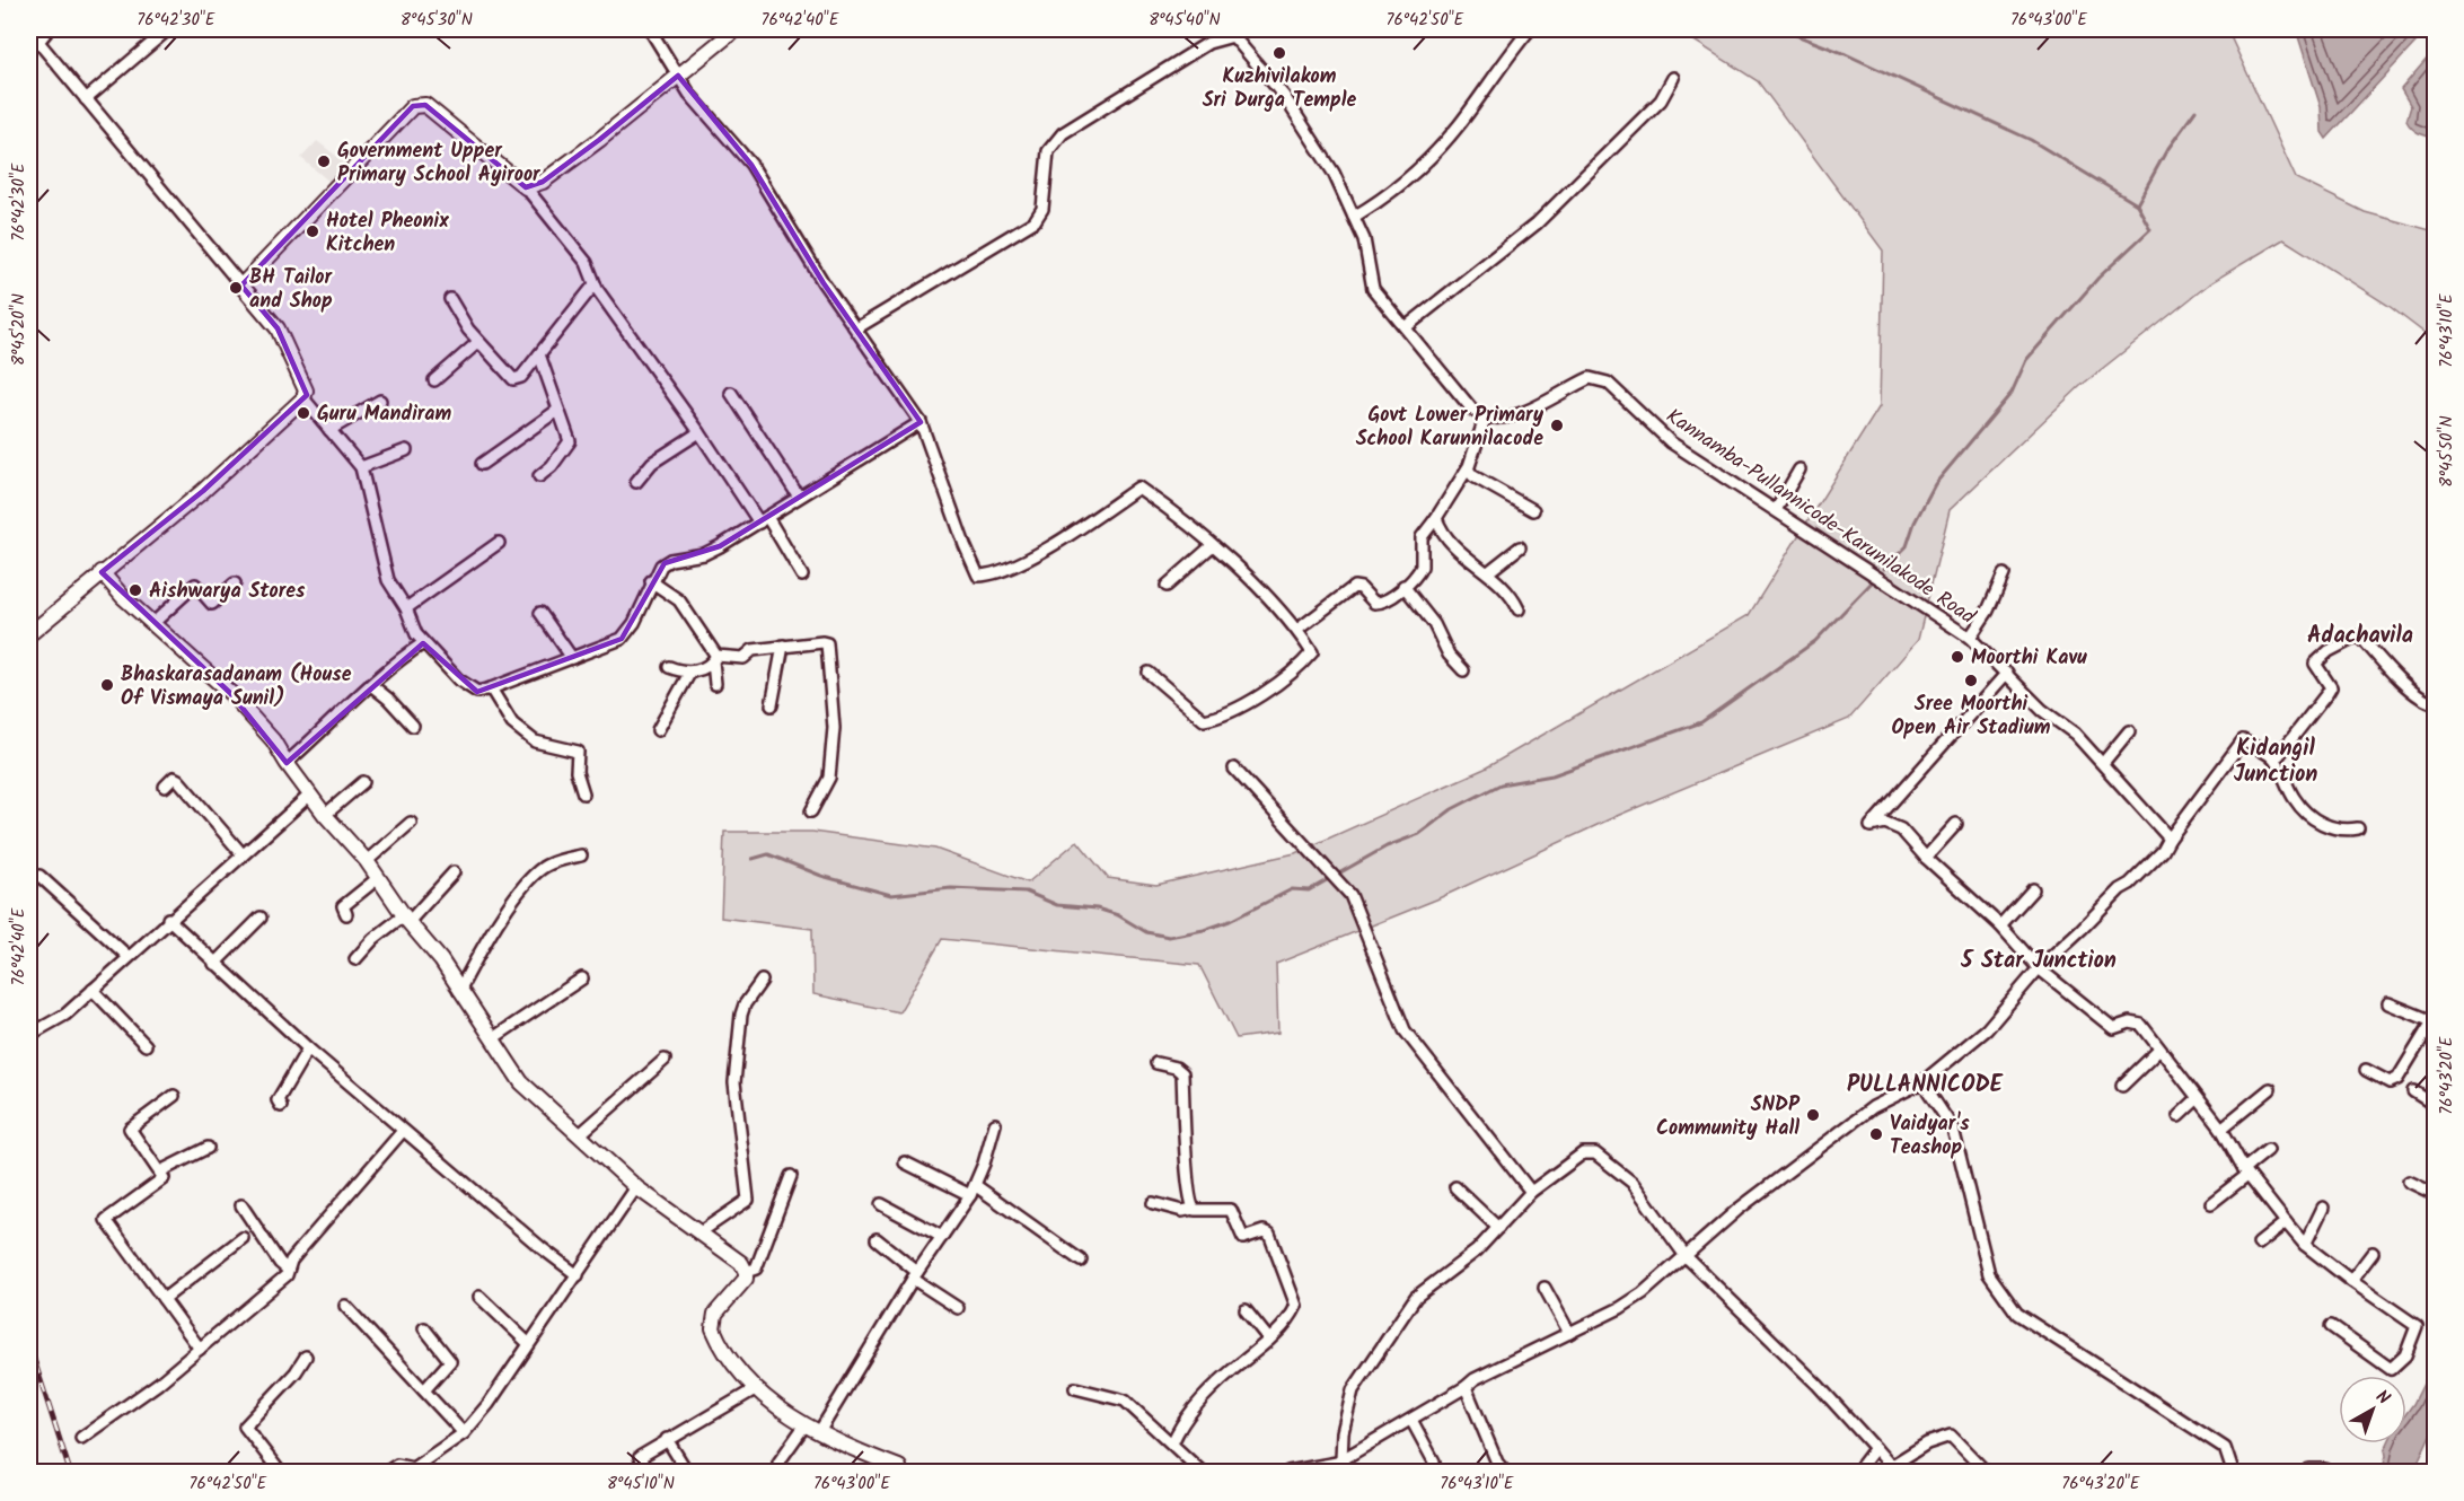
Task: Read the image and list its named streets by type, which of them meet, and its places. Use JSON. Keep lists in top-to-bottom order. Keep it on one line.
{"streets":{"street":["Kannamba-Pullannicode-Karunilakode Road"]},"districts":["Adachavila","Kidangil Junction","5 Star Junction","PULLANNICODE"],"places":["Kuzhivilakom Sri Durga Temple","Government Upper Primary School Ayiroor","Hotel Pheonix Kitchen","BH Tailor and Shop","Guru Mandiram","Govt Lower Primary School Karunnilacode","Aishwarya Stores","Moorthi Kavu","Sree Moorthi Open Air Stadium","Bhaskarasadanam (House Of Vismaya Sunil)","SNDP Community Hall","Vaidyar's Teashop"],"north":"top right","coordinates":["76°42'30\"E","8°45'30\"N","76°42'40\"E","8°45'40\"N","76°42'50\"E","76°43'00\"E","8°45'20\"N","76°43'10\"E","8°45'50\"N","76°43'20\"E","8°45'10\"N"]}
